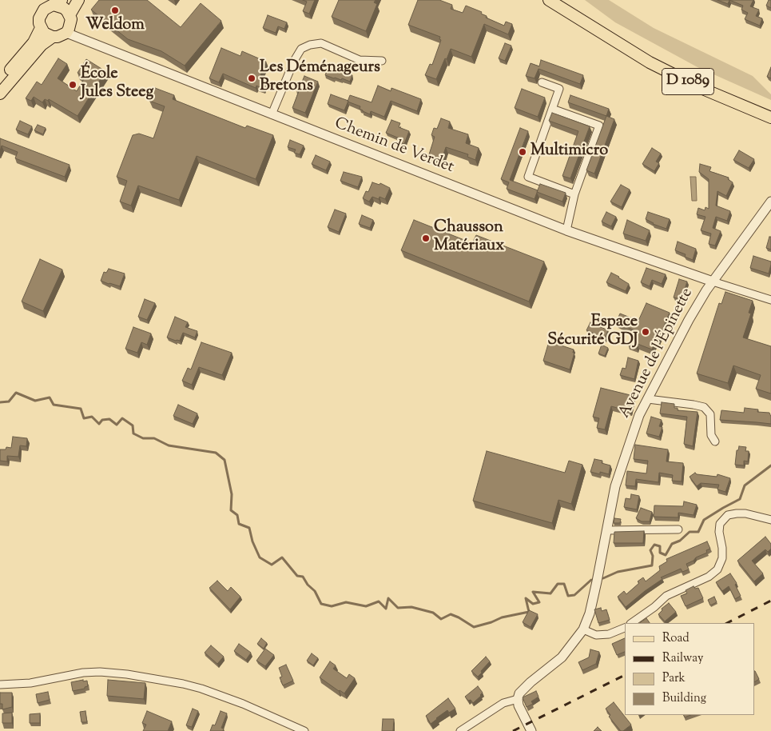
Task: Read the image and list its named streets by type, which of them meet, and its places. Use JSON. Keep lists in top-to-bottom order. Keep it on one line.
{"streets":{"main road":["D 1089"],"street":["Chemin de Verdet","Avenue de l'Épinette"]},"crossings":[["Chemin de Verdet","Avenue de l'Épinette"]],"places":["Weldom","Les Déménageurs Bretons","École Jules Steeg","Multimicro","Chausson Matériaux","Espace Sécurité GDJ"],"legend":["Road","Railway","Park","Building"]}
